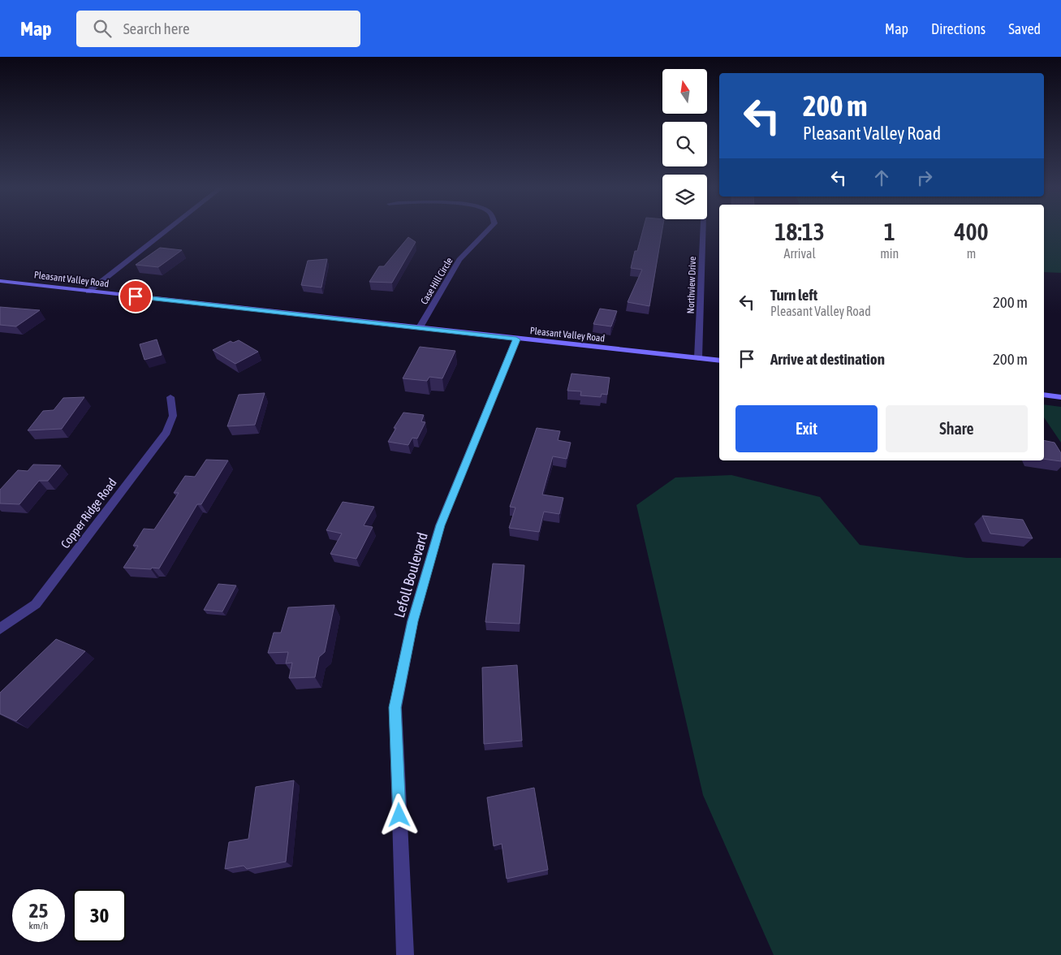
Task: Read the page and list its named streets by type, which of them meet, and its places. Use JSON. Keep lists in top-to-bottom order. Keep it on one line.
{"streets":{"main road":["Pleasant Valley Road"],"street":["Case Hill Circle","Northview Drive","Copper Ridge Road","Lefoll Boulevard"]},"crossings":[["Pleasant Valley Road","Case Hill Circle"],["Pleasant Valley Road","Northview Drive"],["Pleasant Valley Road","Lefoll Boulevard"]],"north":"top","page":{"header":"Map","search":"Search here","nav":["Map","Directions","Saved"],"turn":["200 m","Pleasant Valley Road"],"eta":["18:13","Arrival","1","min","400","m"],"list":[{"name":"Turn left","note":"Pleasant Valley Road","value":"200 m"},{"name":"Arrive at destination","value":"200 m"}],"buttons":["Exit","Share"],"speed":"25 km/h","limit":"30"}}
